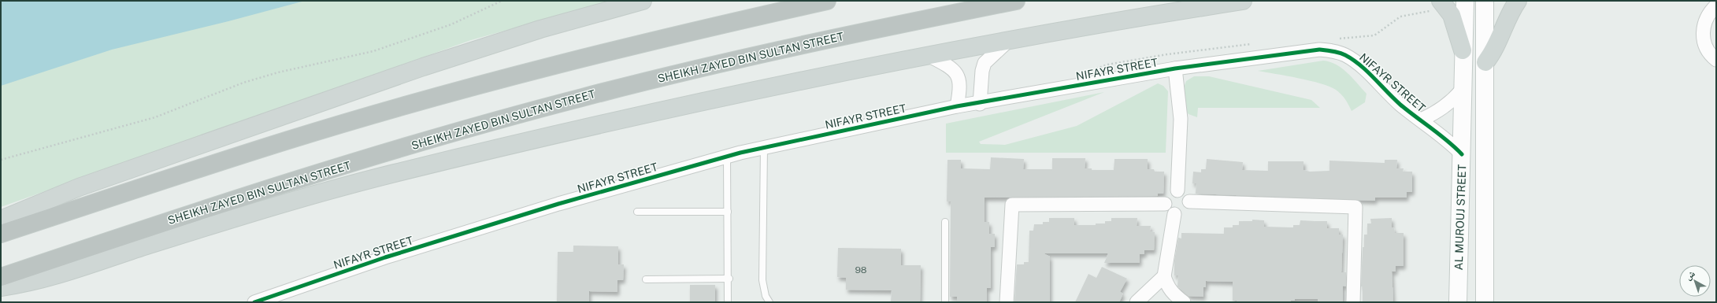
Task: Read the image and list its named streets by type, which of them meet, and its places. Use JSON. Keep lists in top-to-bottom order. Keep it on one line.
{"streets":{"highway":["SHEIKH ZAYED BIN SULTAN STREET"],"street":["NIFAYR STREET","AL MUROUJ STREET"]},"crossings":[["NIFAYR STREET","AL MUROUJ STREET"]],"house_numbers":["98"],"north":"top left"}
